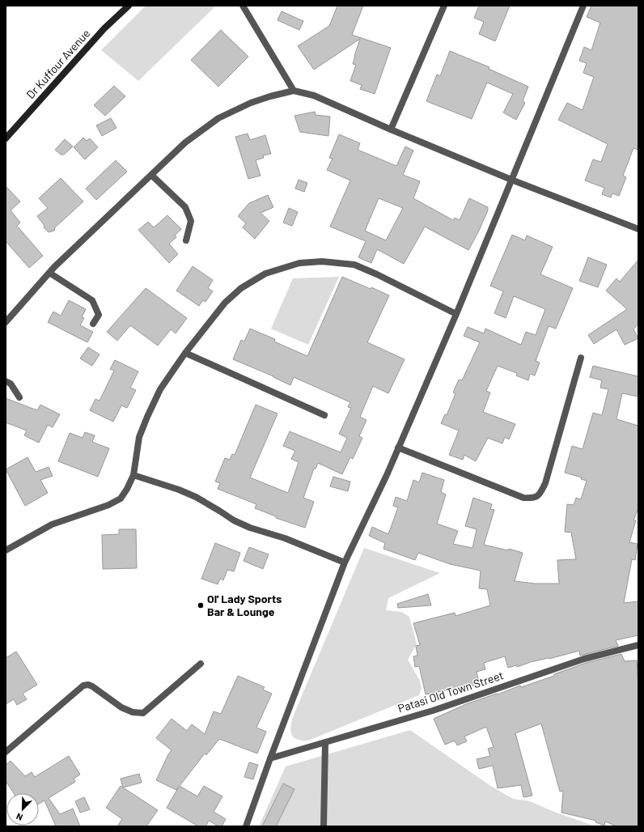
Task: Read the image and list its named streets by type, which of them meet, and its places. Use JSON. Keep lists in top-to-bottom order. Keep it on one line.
{"streets":{"main road":["Dr Kuffour Avenue"],"street":["Patasi Old Town Street"]},"places":["Ol' Lady Sports Bar & Lounge"],"north":"bottom left"}
